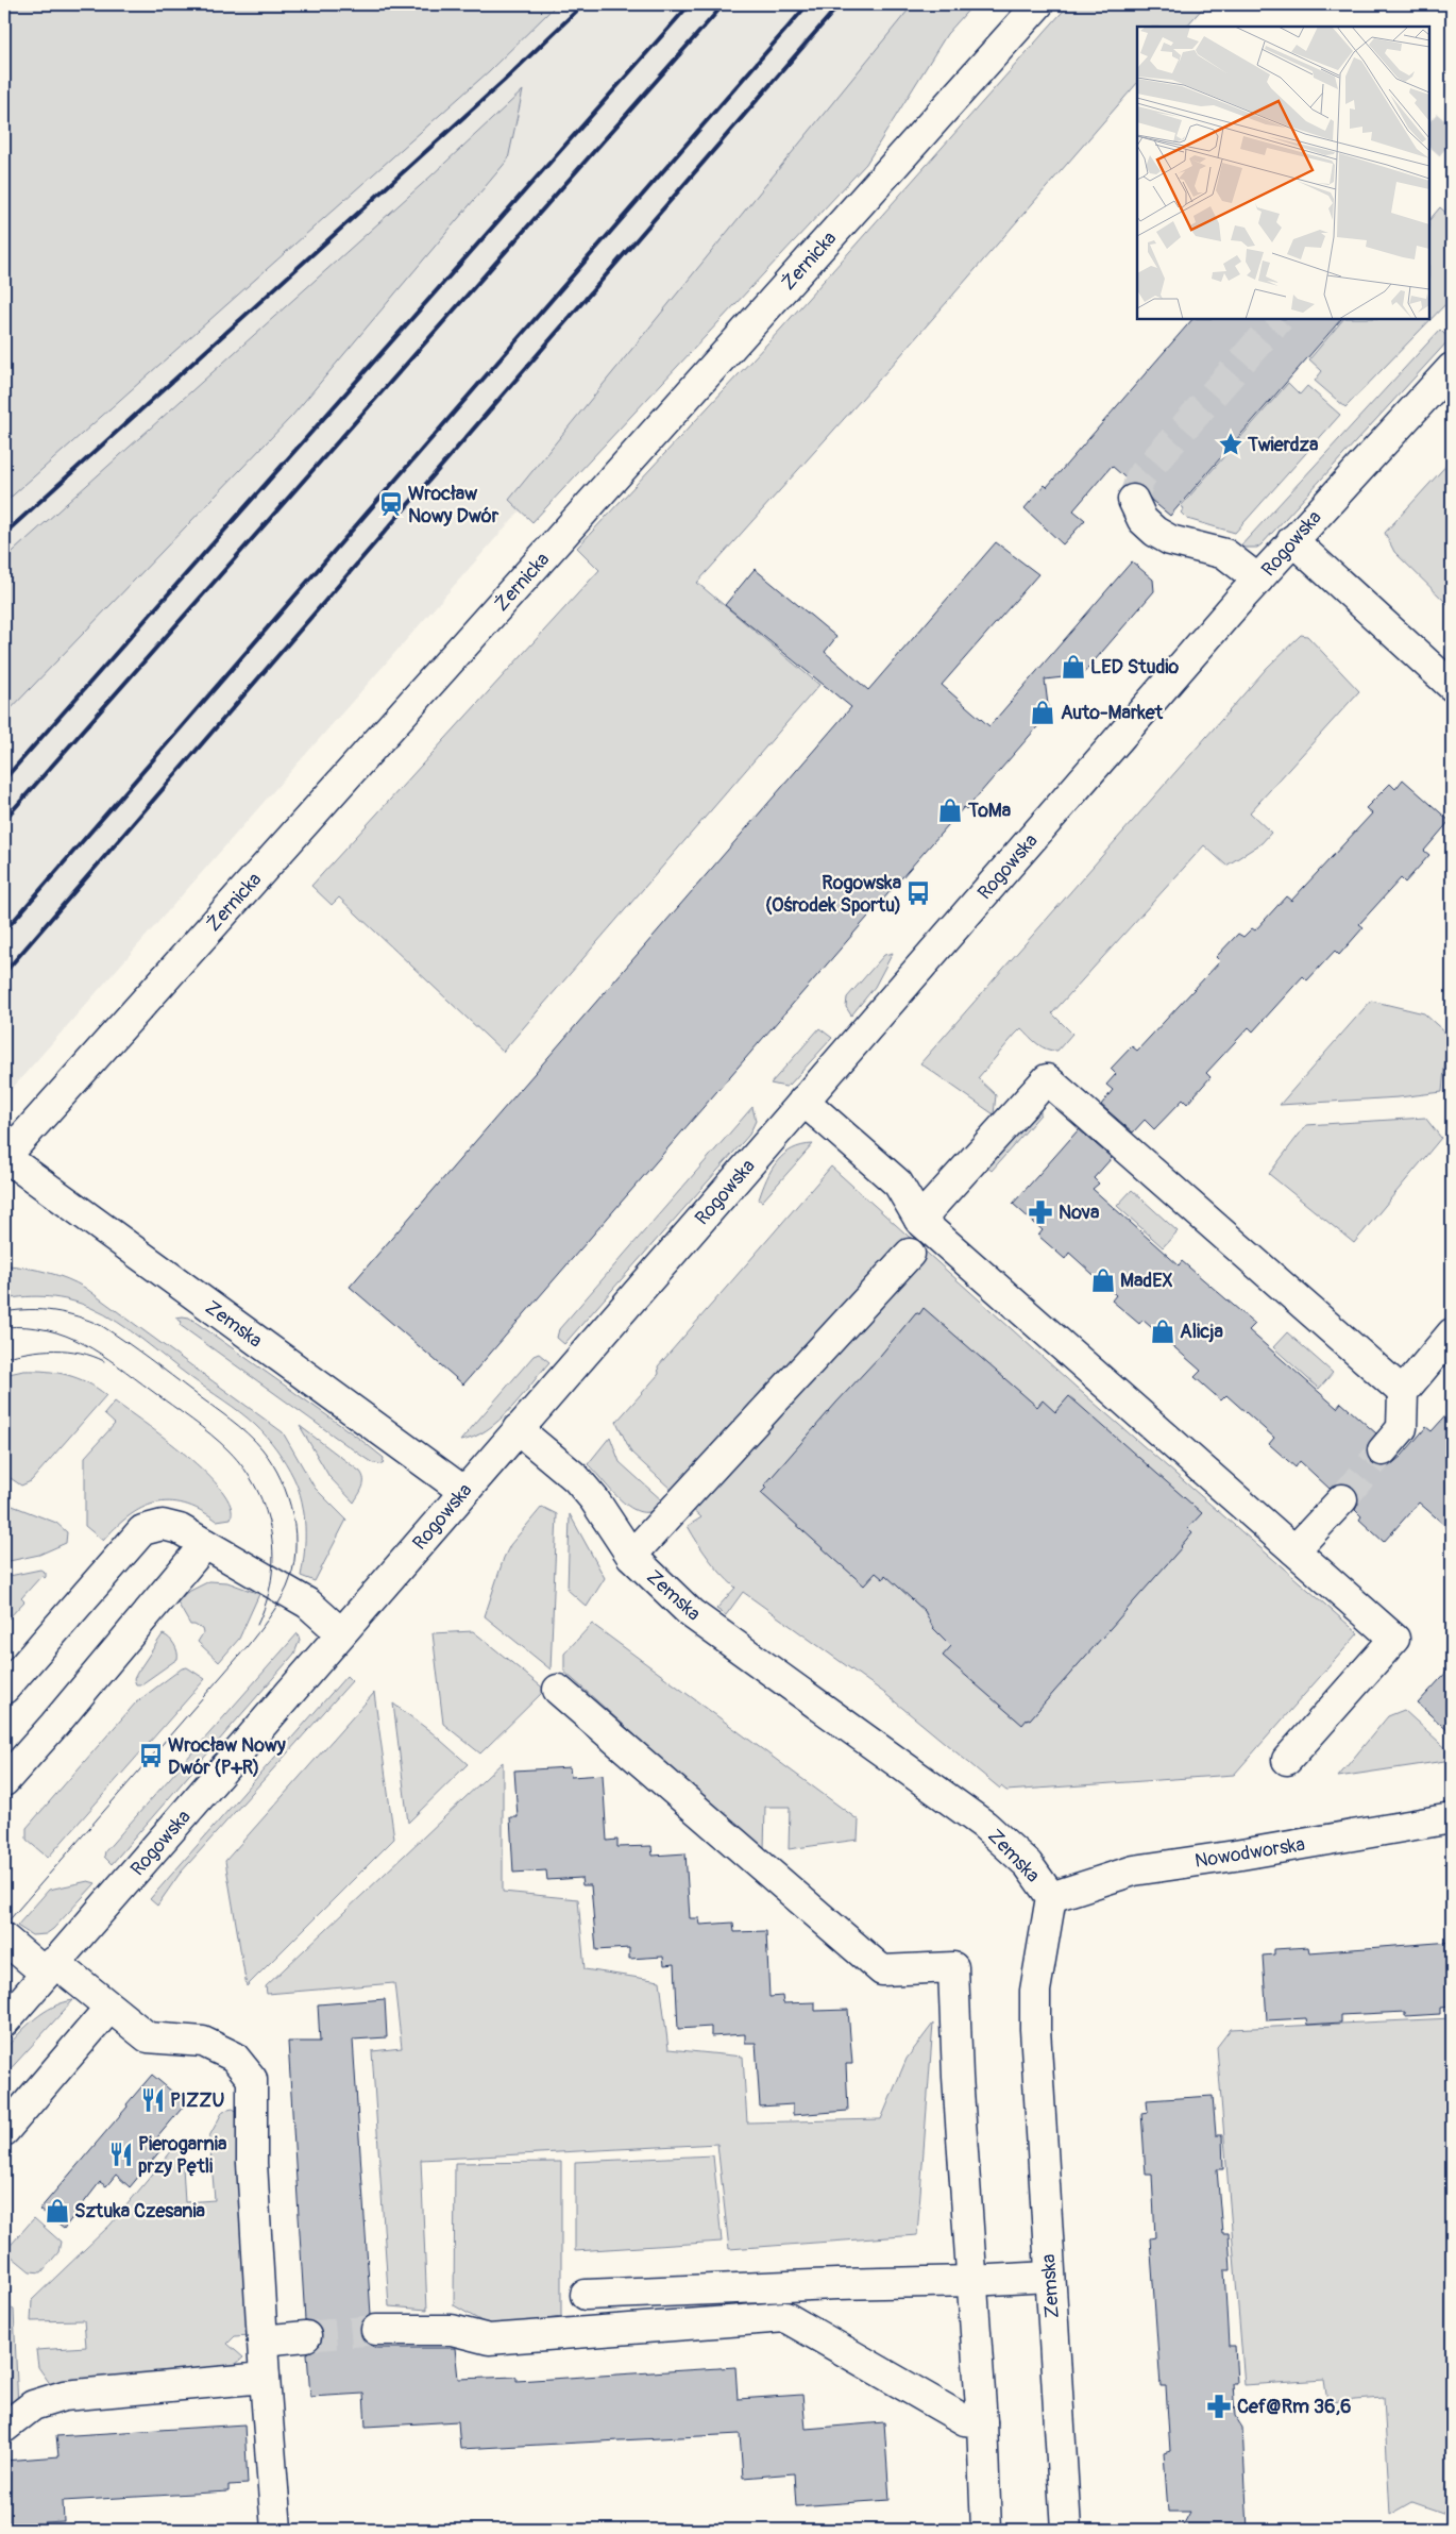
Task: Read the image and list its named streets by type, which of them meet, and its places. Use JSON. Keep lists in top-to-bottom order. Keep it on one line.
{"streets":{"street":["Żernicka","Rogowska","Zemska","Nowodworska"]},"crossings":[["Żernicka","Zemska"],["Rogowska","Zemska"],["Zemska","Nowodworska"]],"places":{"place":["Twierdza"],"station":["Wrocław Nowy Dwór"],"shop":["LED Studio","Auto-Market","ToMa","MadEX","Alicja","Sztuka Czesania"],"bus stop":["Rogowska (Ośrodek Sportu)","Wrocław Nowy Dwór (P+R)"],"pharmacy":["Nova","Cef@Rm 36,6"],"restaurant":["PIZZU","Pierogarnia przy Pętli"]}}
